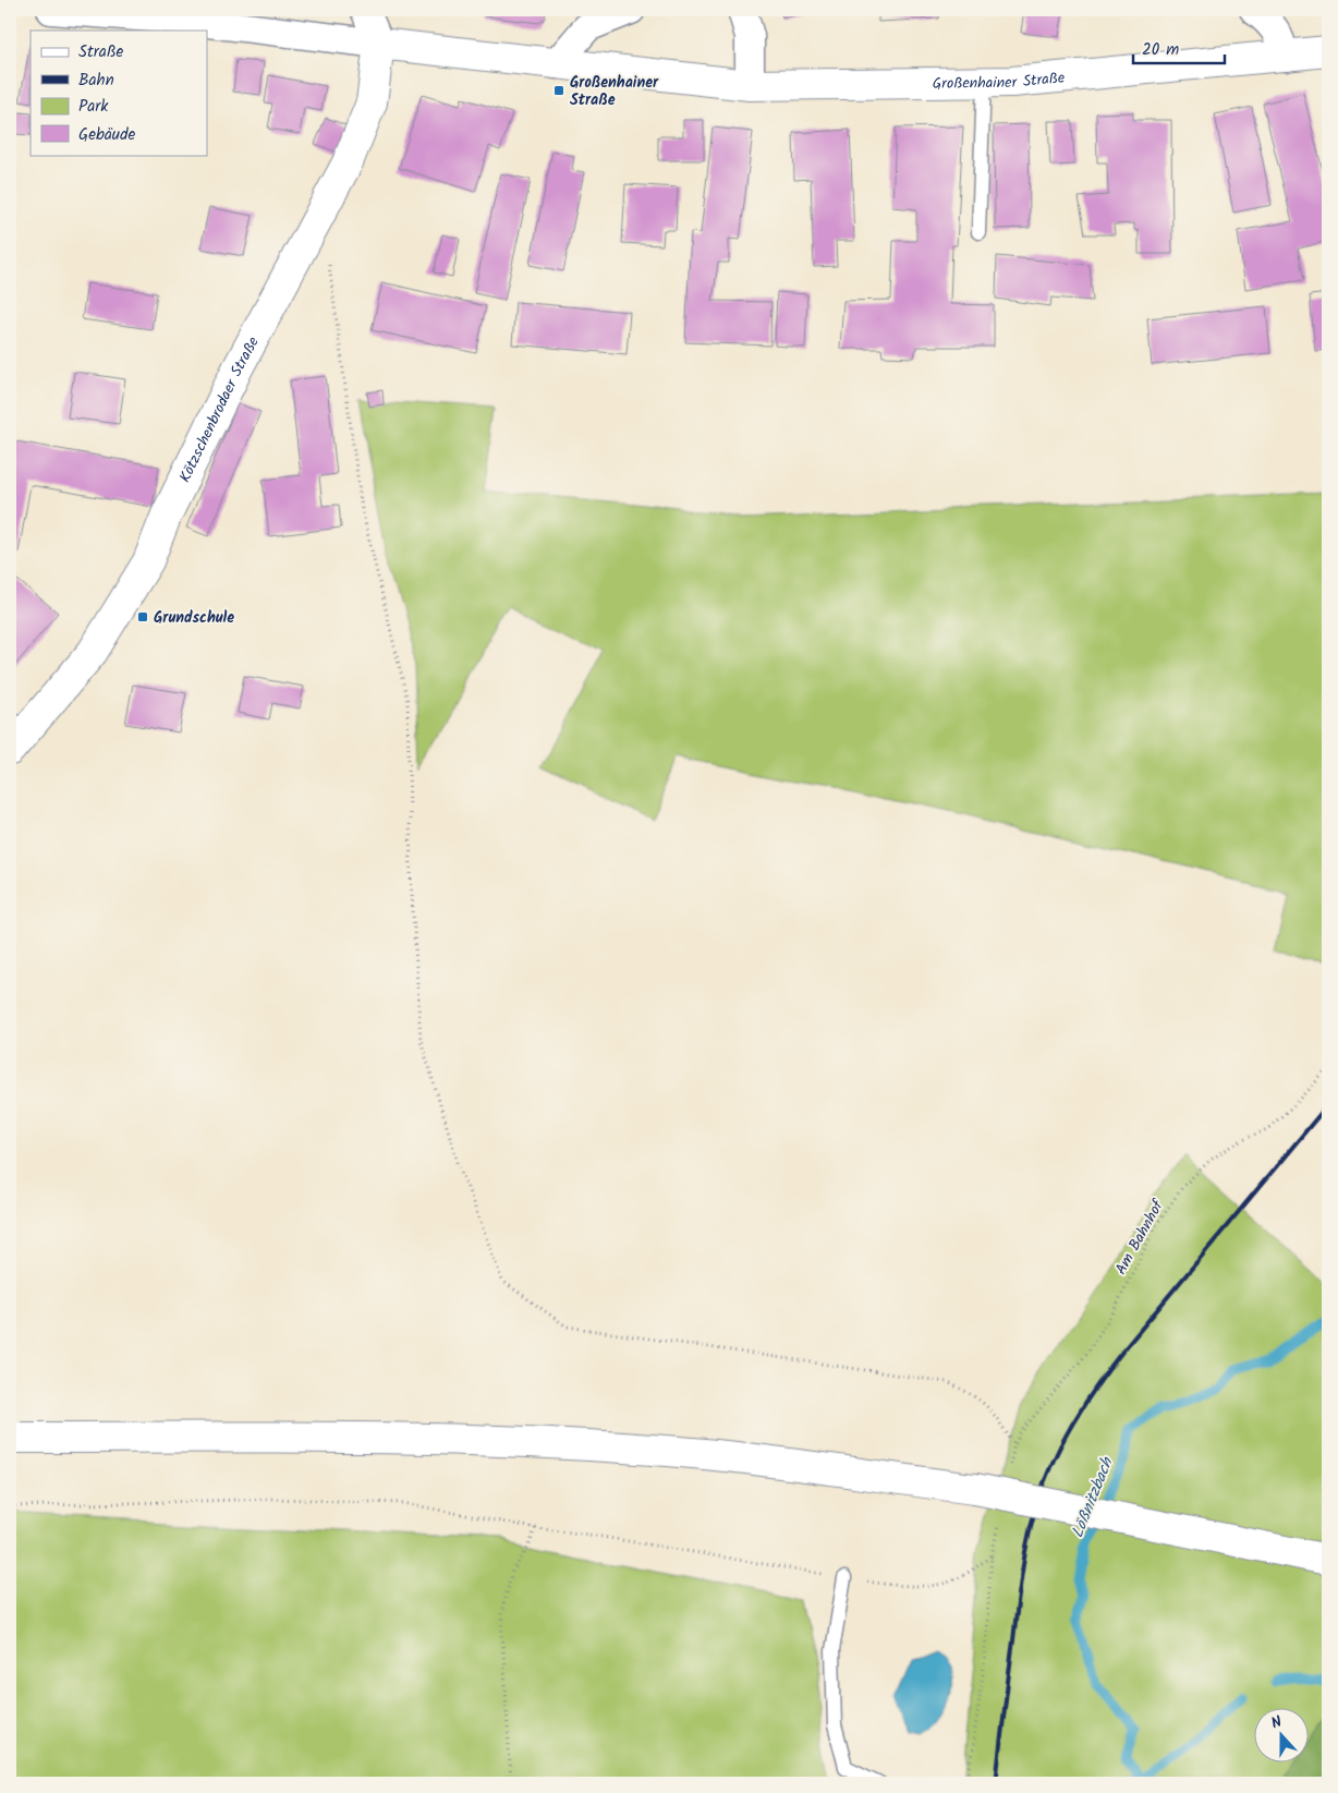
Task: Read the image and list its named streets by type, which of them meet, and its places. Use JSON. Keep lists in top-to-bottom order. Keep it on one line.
{"streets":{"street":["Großenhainer Straße","Kötzschenbrodaer Straße"],"path":["Am Bahnhof"]},"crossings":[["Großenhainer Straße","Kötzschenbrodaer Straße"],["Kötzschenbrodaer Straße","Am Bahnhof"]],"water":["Lößnitzbach"],"places":{"transit":["Großenhainer Straße","Grundschule"]},"legend":["Straße","Bahn","Park","Gebäude"],"scale_bar":"20 m","north":"top"}
